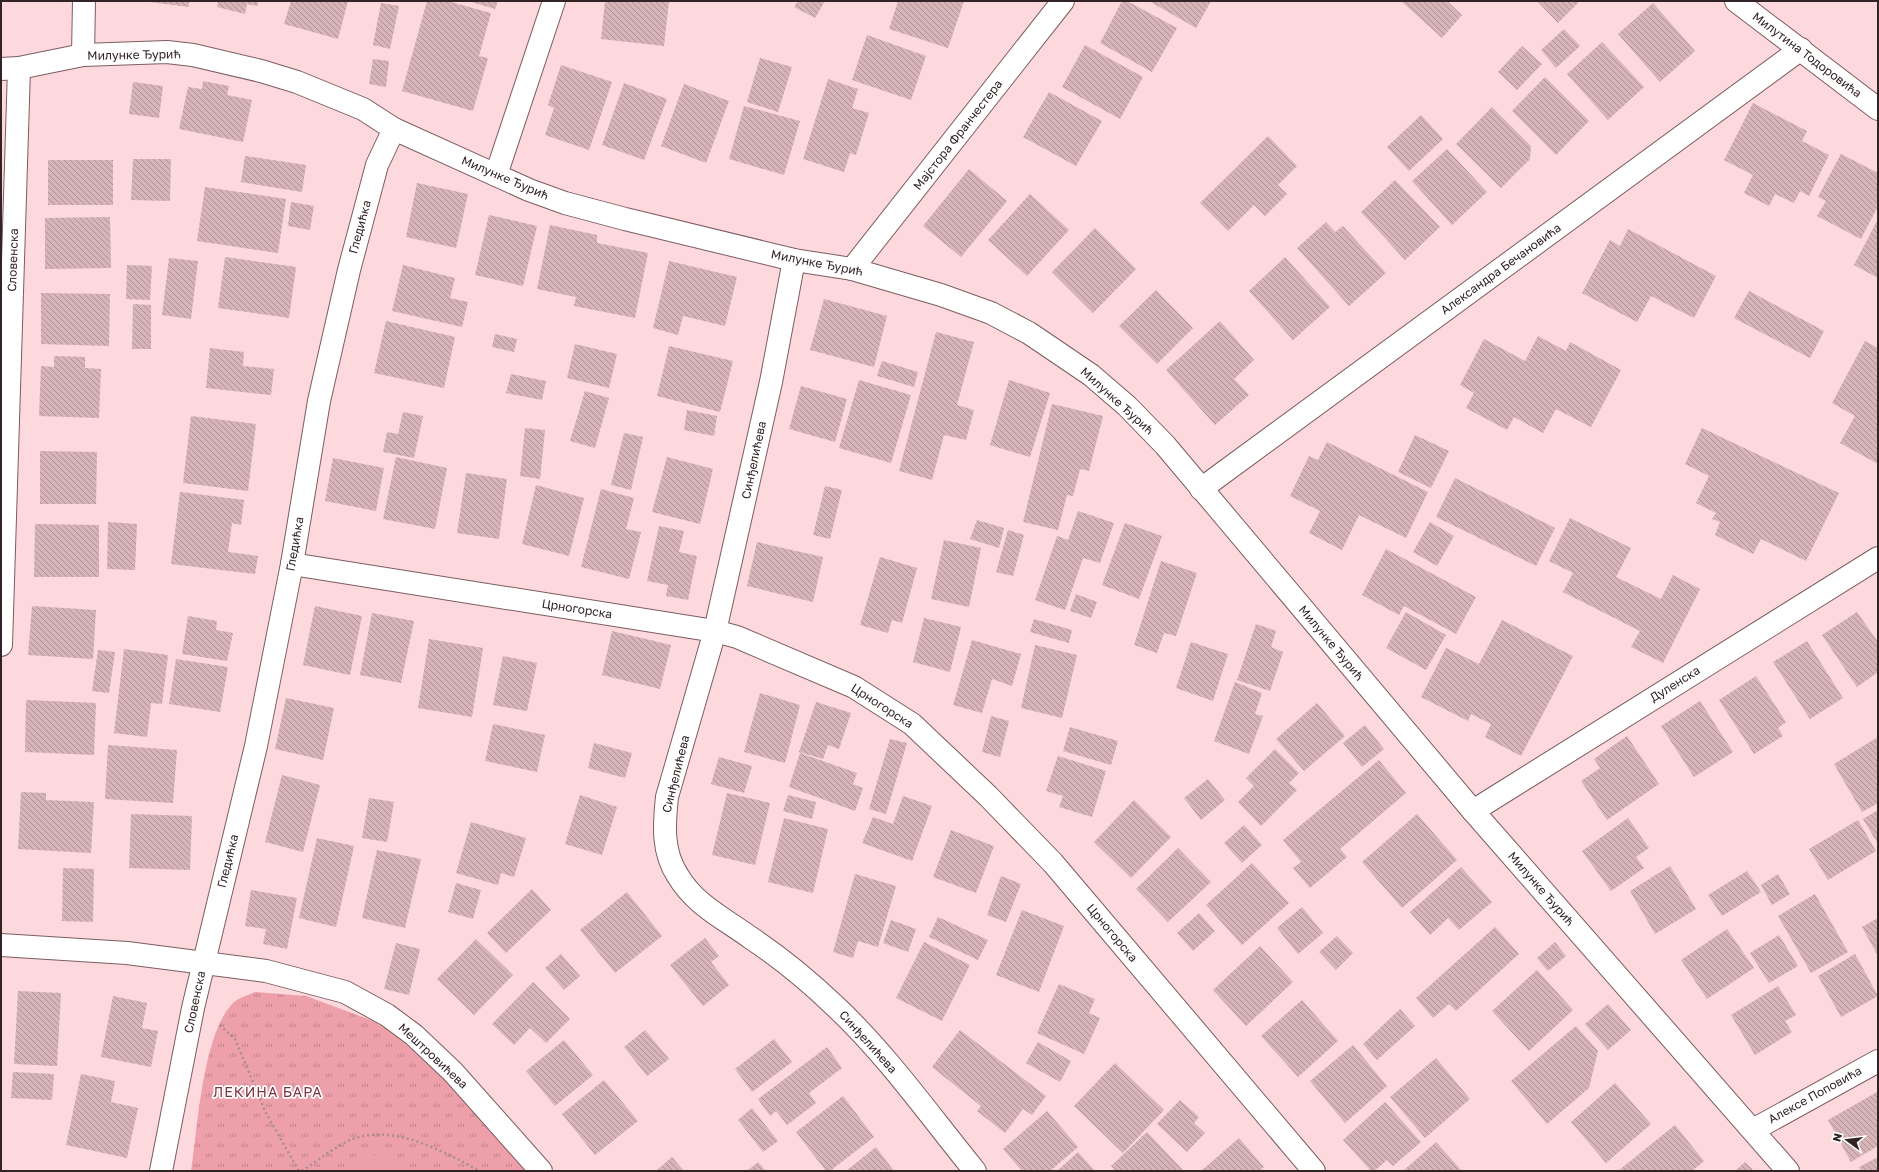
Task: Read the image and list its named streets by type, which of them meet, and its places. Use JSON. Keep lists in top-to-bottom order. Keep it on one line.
{"streets":{"street":["Милунке Ђурић","Милутина Тодоровића","Мајстора Франчестера","Гледићка","Словенска","Александра Бечановића","Синђелићева","Црногорска","Дуленска","Мештровићева","Алексе Поповића"]},"crossings":[["Милунке Ђурић","Мајстора Франчестера"],["Милунке Ђурић","Гледићка"],["Милунке Ђурић","Словенска"],["Милунке Ђурић","Александра Бечановића"],["Милунке Ђурић","Синђелићева"],["Милунке Ђурић","Дуленска"],["Милунке Ђурић","Алексе Поповића"],["Милутина Тодоровића","Александра Бечановића"],["Гледићка","Словенска"],["Гледићка","Црногорска"],["Гледићка","Мештровићева"],["Словенска","Мештровићева"],["Синђелићева","Црногорска"]],"districts":["ЛЕКИНА БАРА"],"north":"left"}
